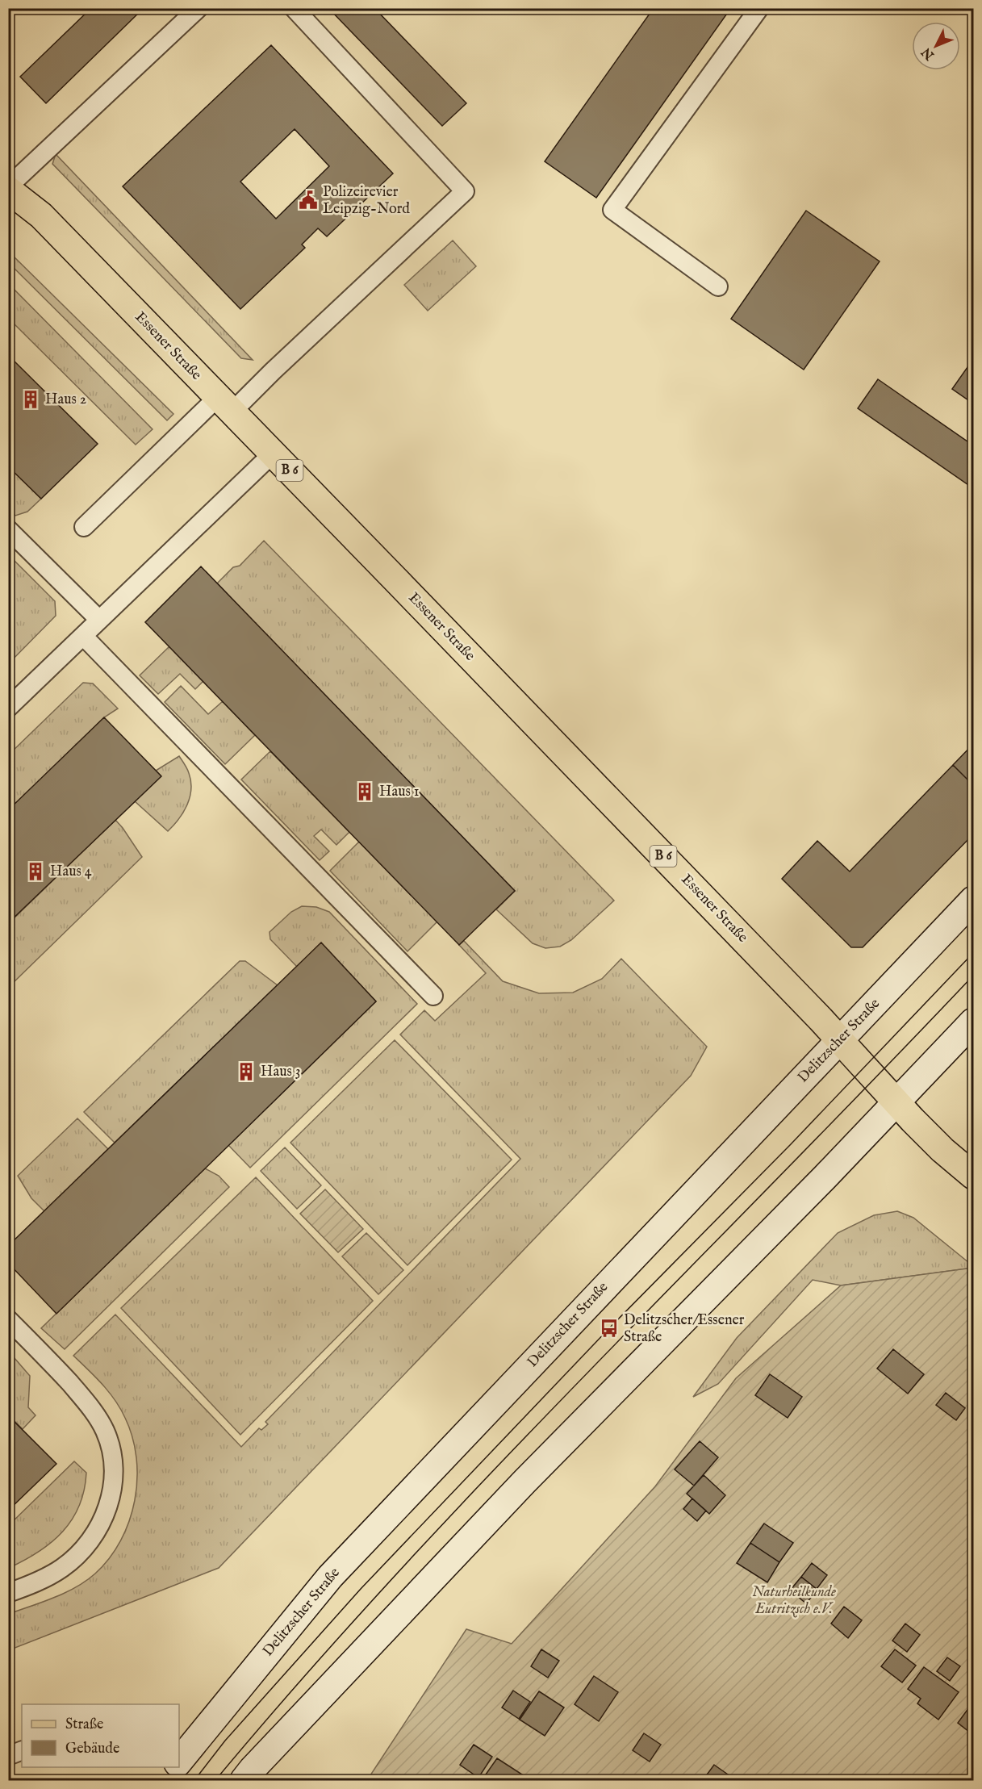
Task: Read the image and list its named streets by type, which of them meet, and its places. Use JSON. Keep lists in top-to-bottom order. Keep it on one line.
{"streets":{"main road":["Essener Straße","B 6","Delitzscher Straße"]},"crossings":[["Essener Straße","B 6"],["Essener Straße","Delitzscher Straße"],["B 6","Delitzscher Straße"]],"parks":["Naturheilkunde Eutritzsch e.V."],"places":{"public building":["Polizeirevier Leipzig-Nord"],"building":["Haus 2","Haus 1","Haus 4","Haus 3"],"bus stop":["Delitzscher/Essener Straße"]},"legend":["Straße","Gebäude"],"north":"bottom left"}
